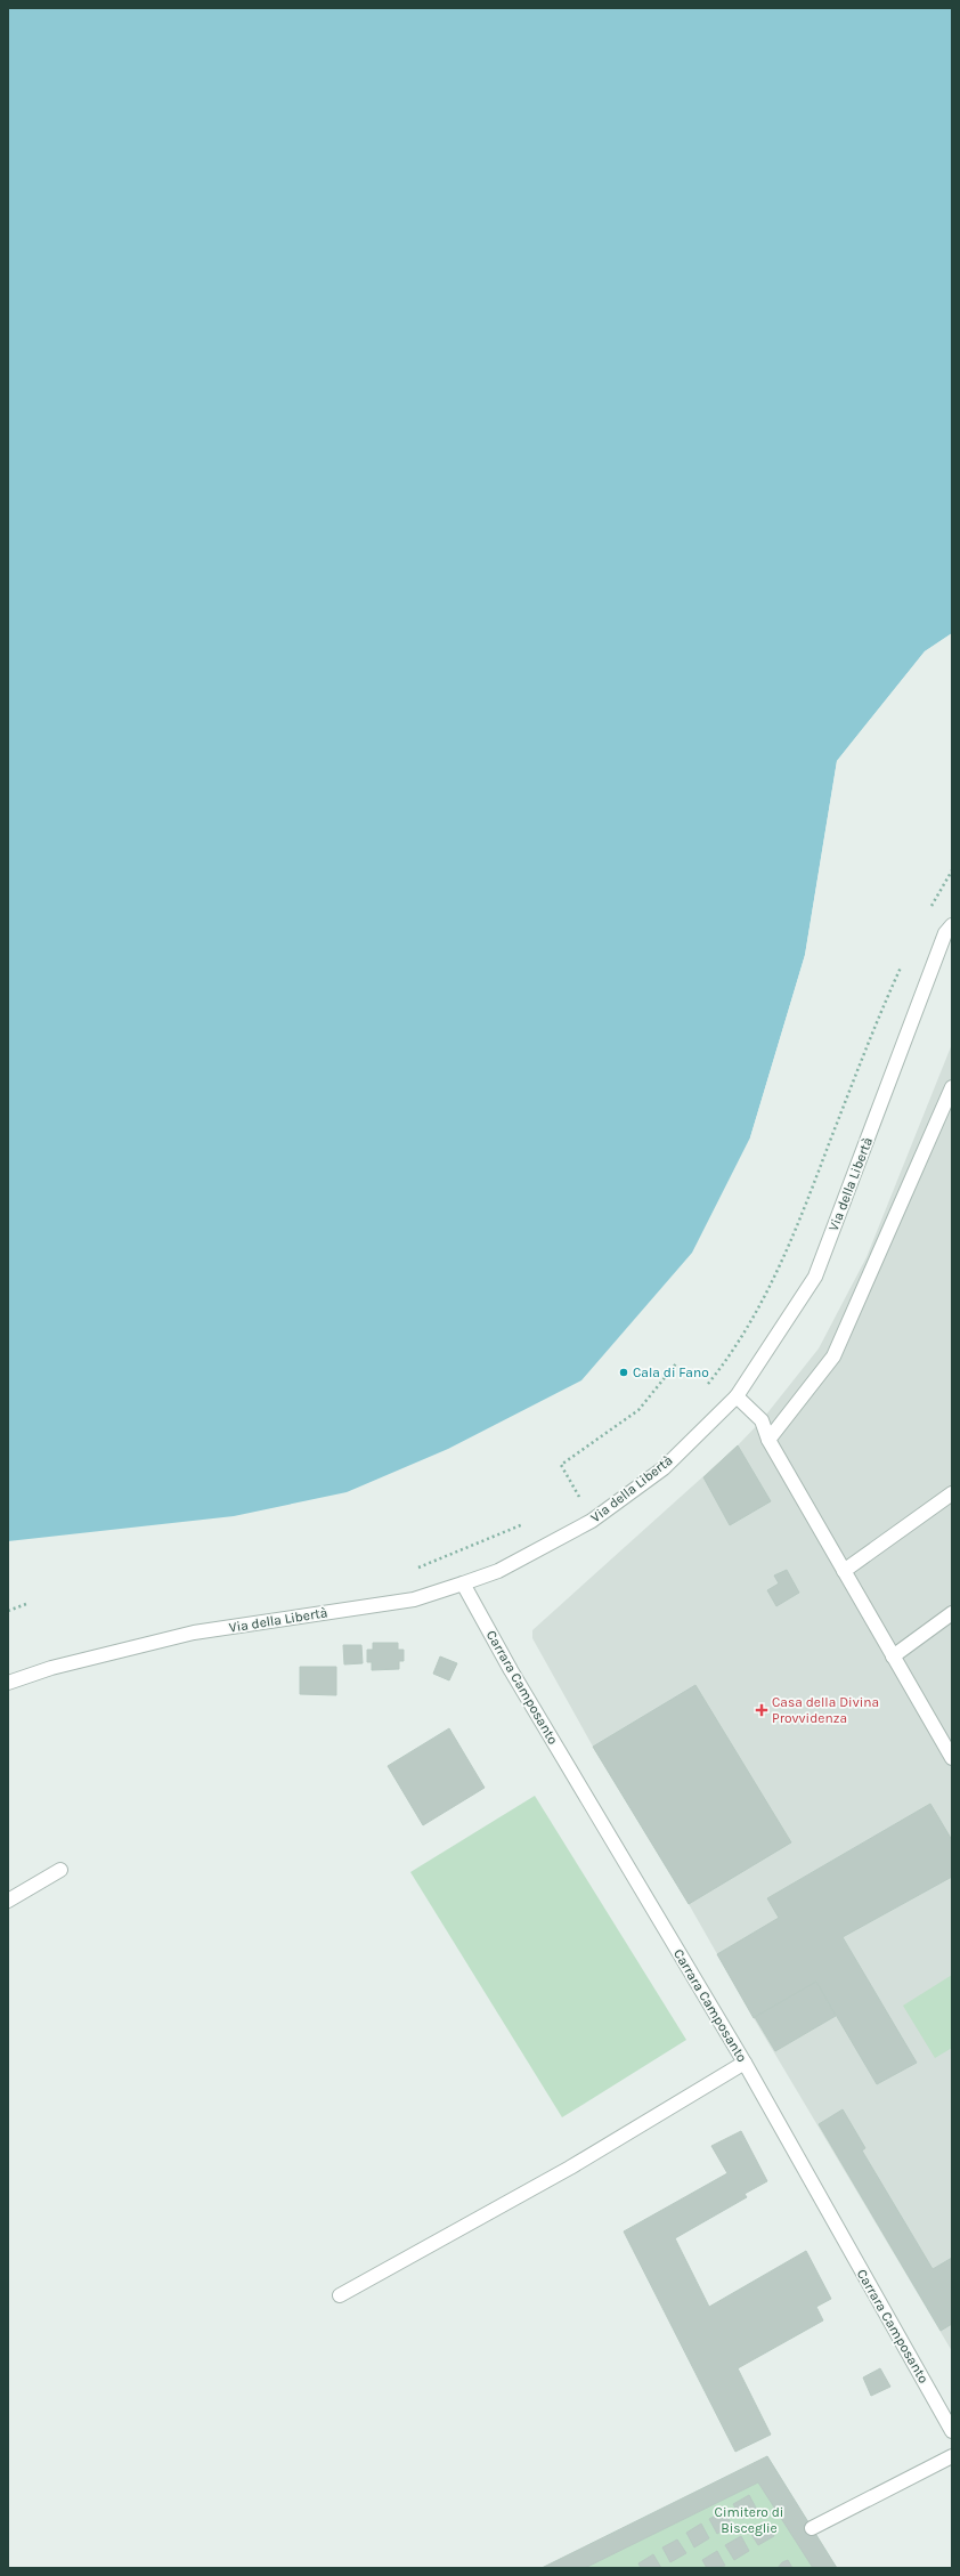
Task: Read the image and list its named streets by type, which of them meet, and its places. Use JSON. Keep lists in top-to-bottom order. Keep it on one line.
{"streets":{"street":["Via della Libertà","Carrara Camposanto"]},"crossings":[["Via della Libertà","Carrara Camposanto"]],"parks":["Cimitero di Bisceglie"],"places":{"other":["Cala di Fano"],"health":["Casa della Divina Provvidenza"]}}
